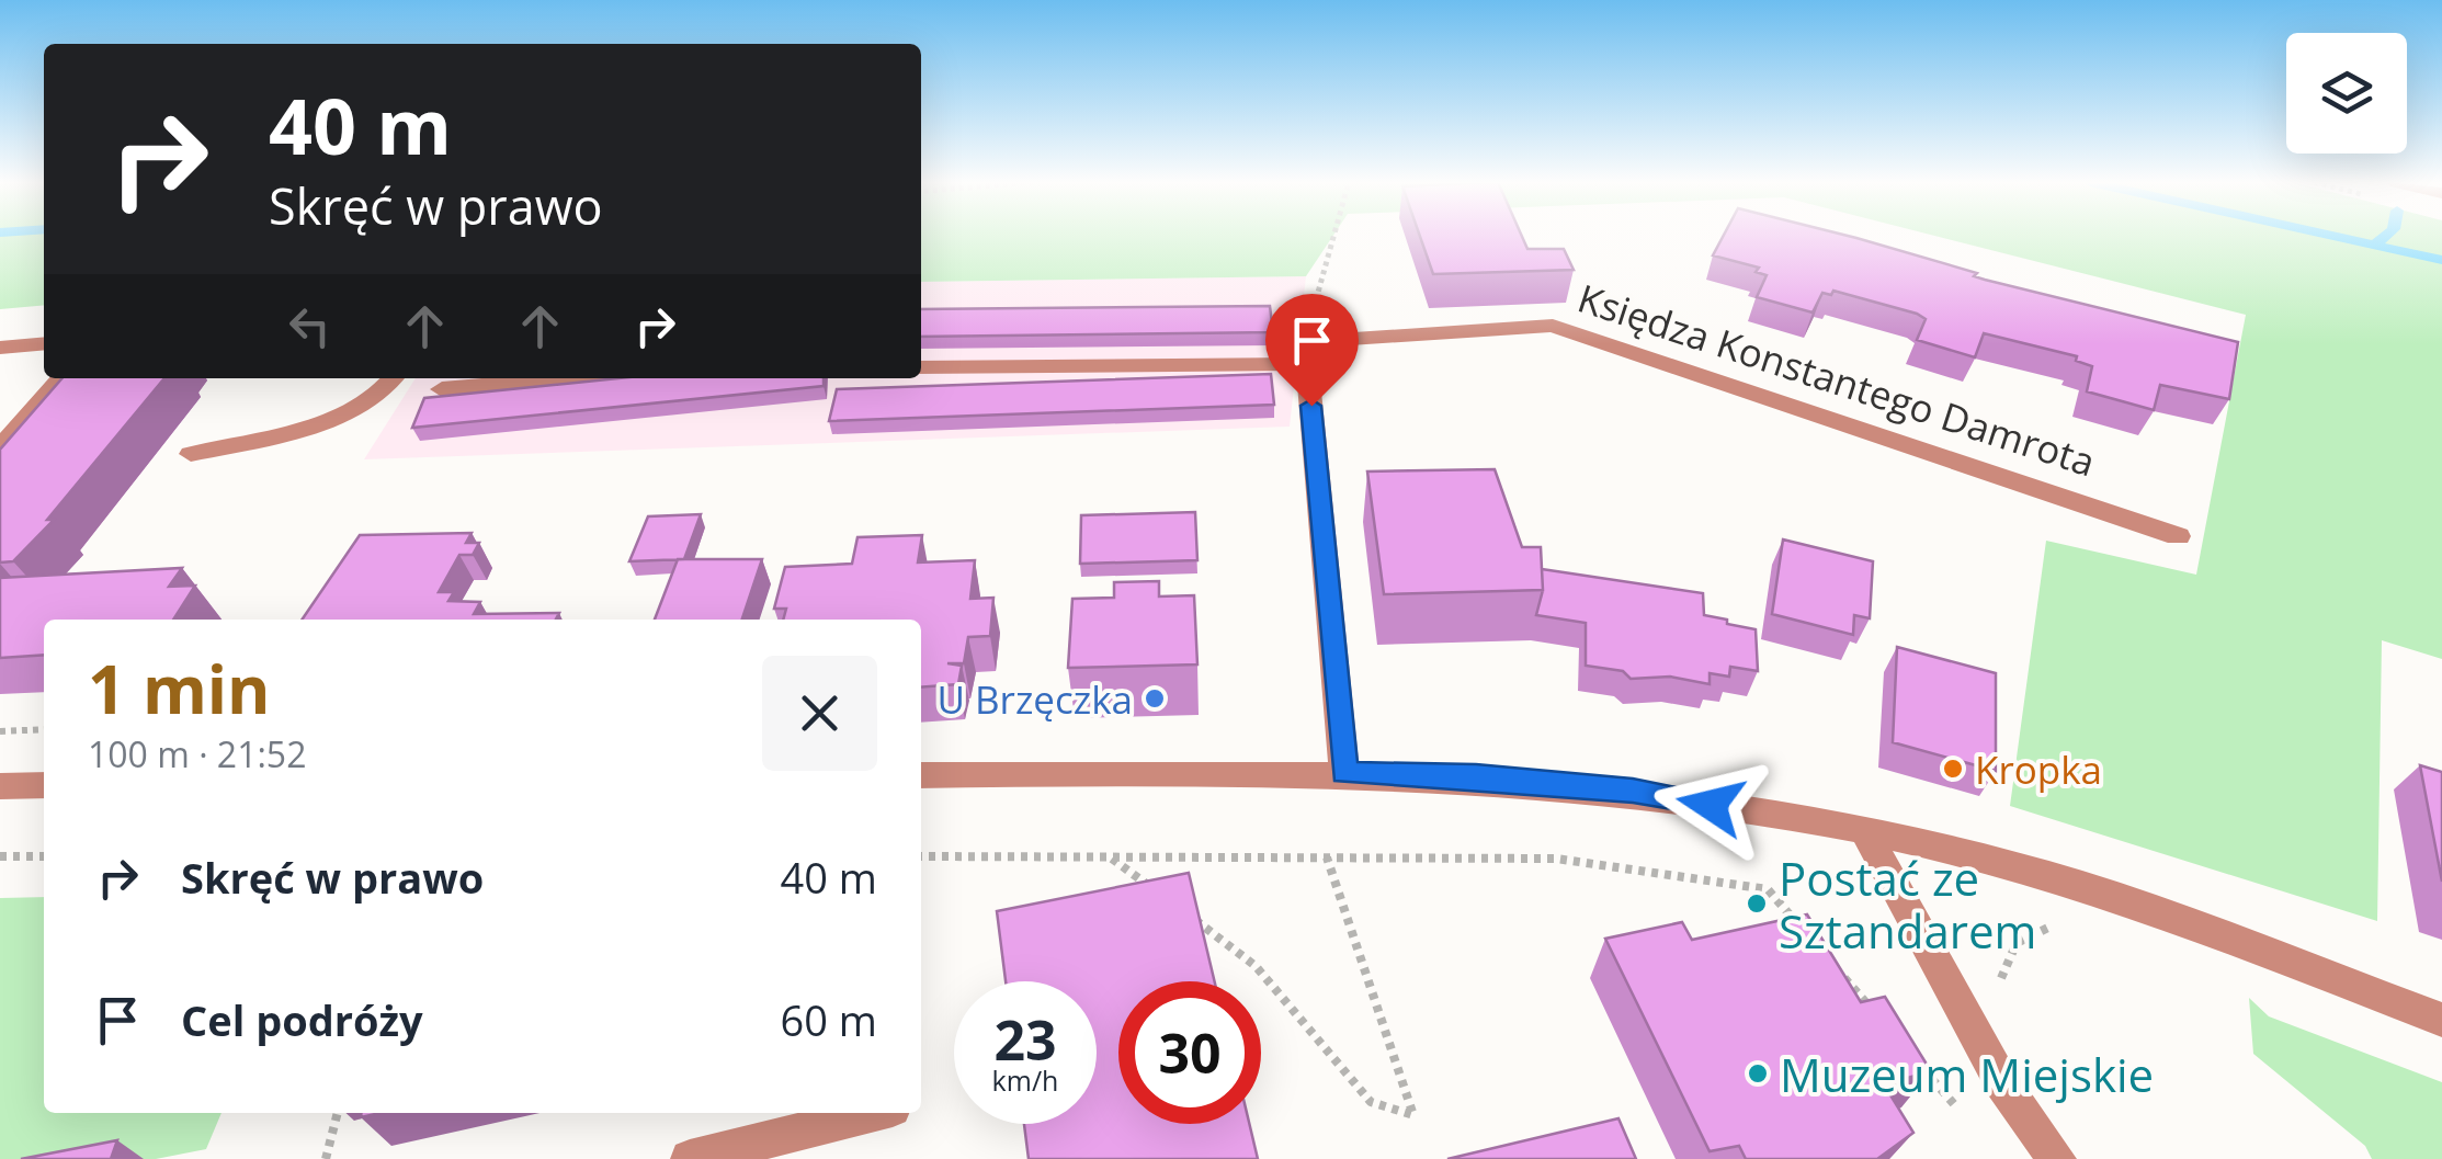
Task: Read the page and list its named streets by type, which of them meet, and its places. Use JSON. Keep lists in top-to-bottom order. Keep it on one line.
{"streets":{"street":["Księdza Konstantego Damrota"]},"places":["U Brzęczka","Kropka","Postać ze Sztandarem","Muzeum Miejskie"],"page":{"turn":["40 m","Skręć w prawo"],"heading":["1 min","100 m · 21:52"],"list":[{"name":"Skręć w prawo","value":"40 m"},{"name":"Cel podróży","value":"60 m"}],"speed":"23 km/h","limit":"30"}}
